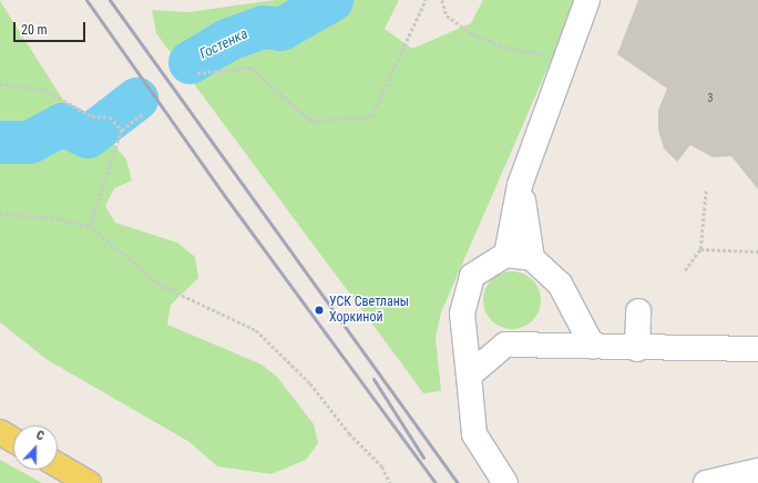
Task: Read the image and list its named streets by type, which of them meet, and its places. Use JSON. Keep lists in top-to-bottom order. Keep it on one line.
{"water":["Гостенка"],"places":["УСК Светланы Хоркиной"],"house_numbers":["3"],"scale_bar":"20 m","north":"top"}
